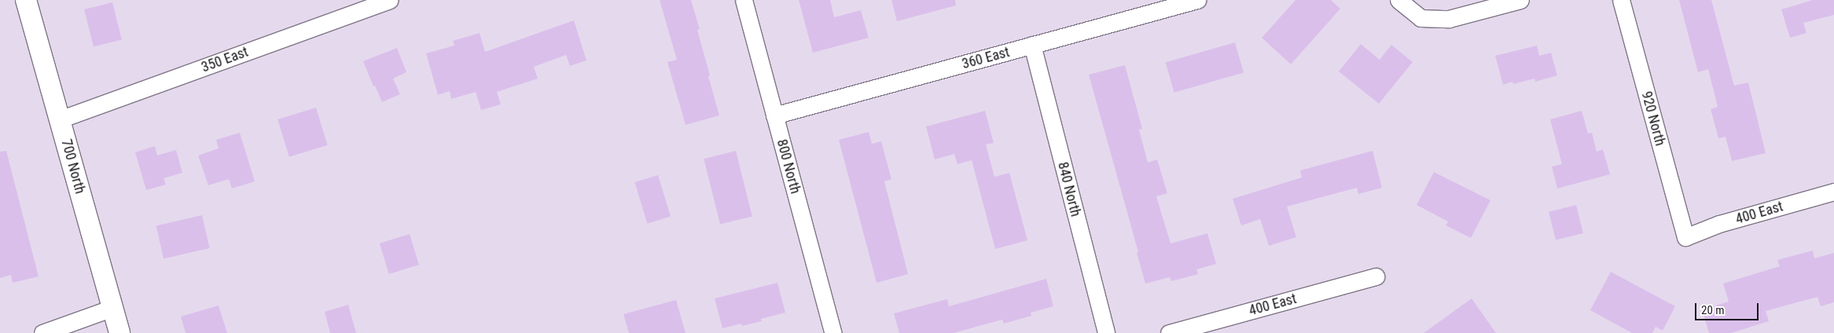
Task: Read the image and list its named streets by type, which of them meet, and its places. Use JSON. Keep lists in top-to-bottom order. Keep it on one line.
{"streets":{"street":["360 East","350 East","920 North","700 North","800 North","840 North","400 East"]},"crossings":[["360 East","800 North"],["360 East","840 North"],["350 East","700 North"],["920 North","400 East"]],"scale_bar":"20 m"}
